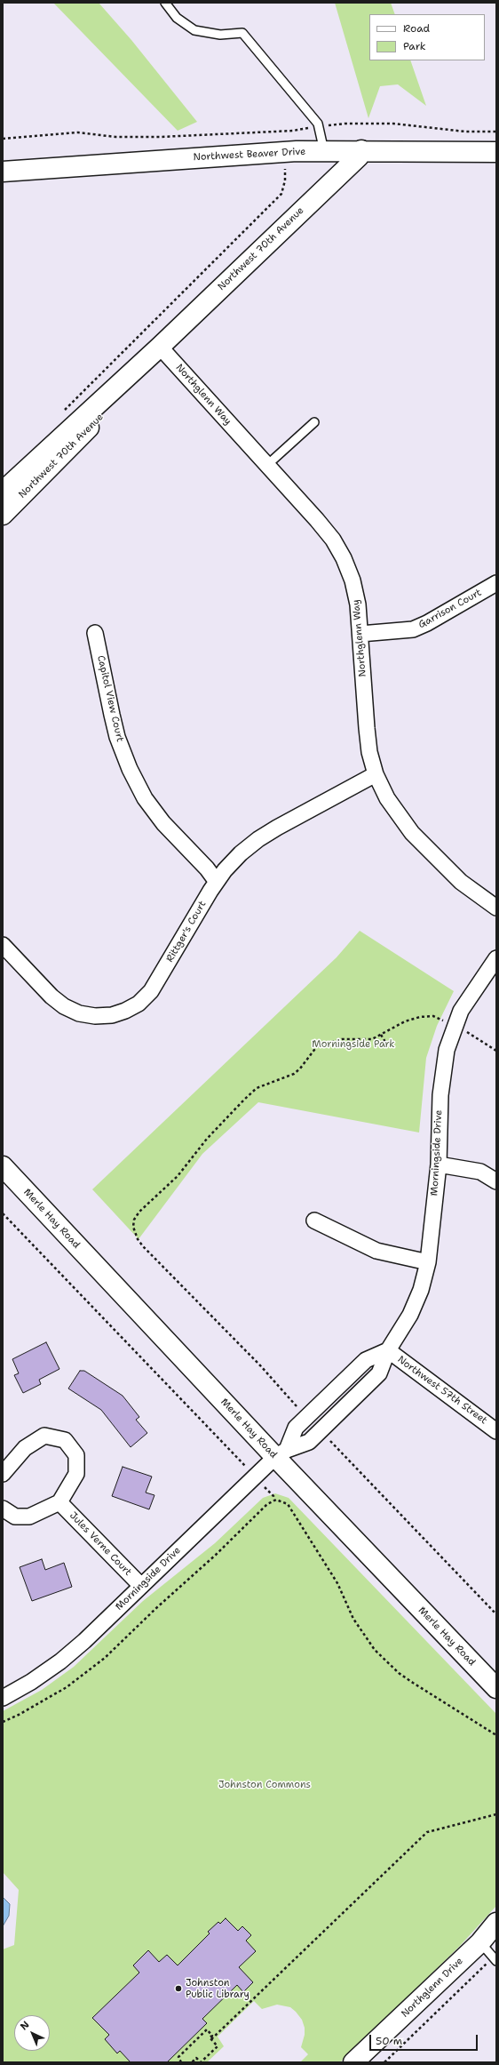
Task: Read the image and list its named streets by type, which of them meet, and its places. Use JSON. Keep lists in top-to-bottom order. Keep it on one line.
{"streets":{"main road":["Northwest Beaver Drive","Northwest 70th Avenue","Merle Hay Road","Northglenn Drive"],"street":["Northglenn Way","Garrison Court","Capitol View Court","Rittger's Court","Morningside Drive","Northwest 57th Street","Jules Verne Court"]},"crossings":[["Northwest Beaver Drive","Northwest 70th Avenue"],["Northwest 70th Avenue","Northglenn Way"],["Northglenn Way","Garrison Court"],["Northglenn Way","Rittger's Court"],["Capitol View Court","Rittger's Court"],["Morningside Drive","Merle Hay Road"],["Morningside Drive","Northwest 57th Street"],["Morningside Drive","Jules Verne Court"]],"parks":["Morningside Park","Johnston Commons"],"places":["Johnston Public Library"],"legend":["Road","Park"],"scale_bar":"50 m","north":"top left"}
